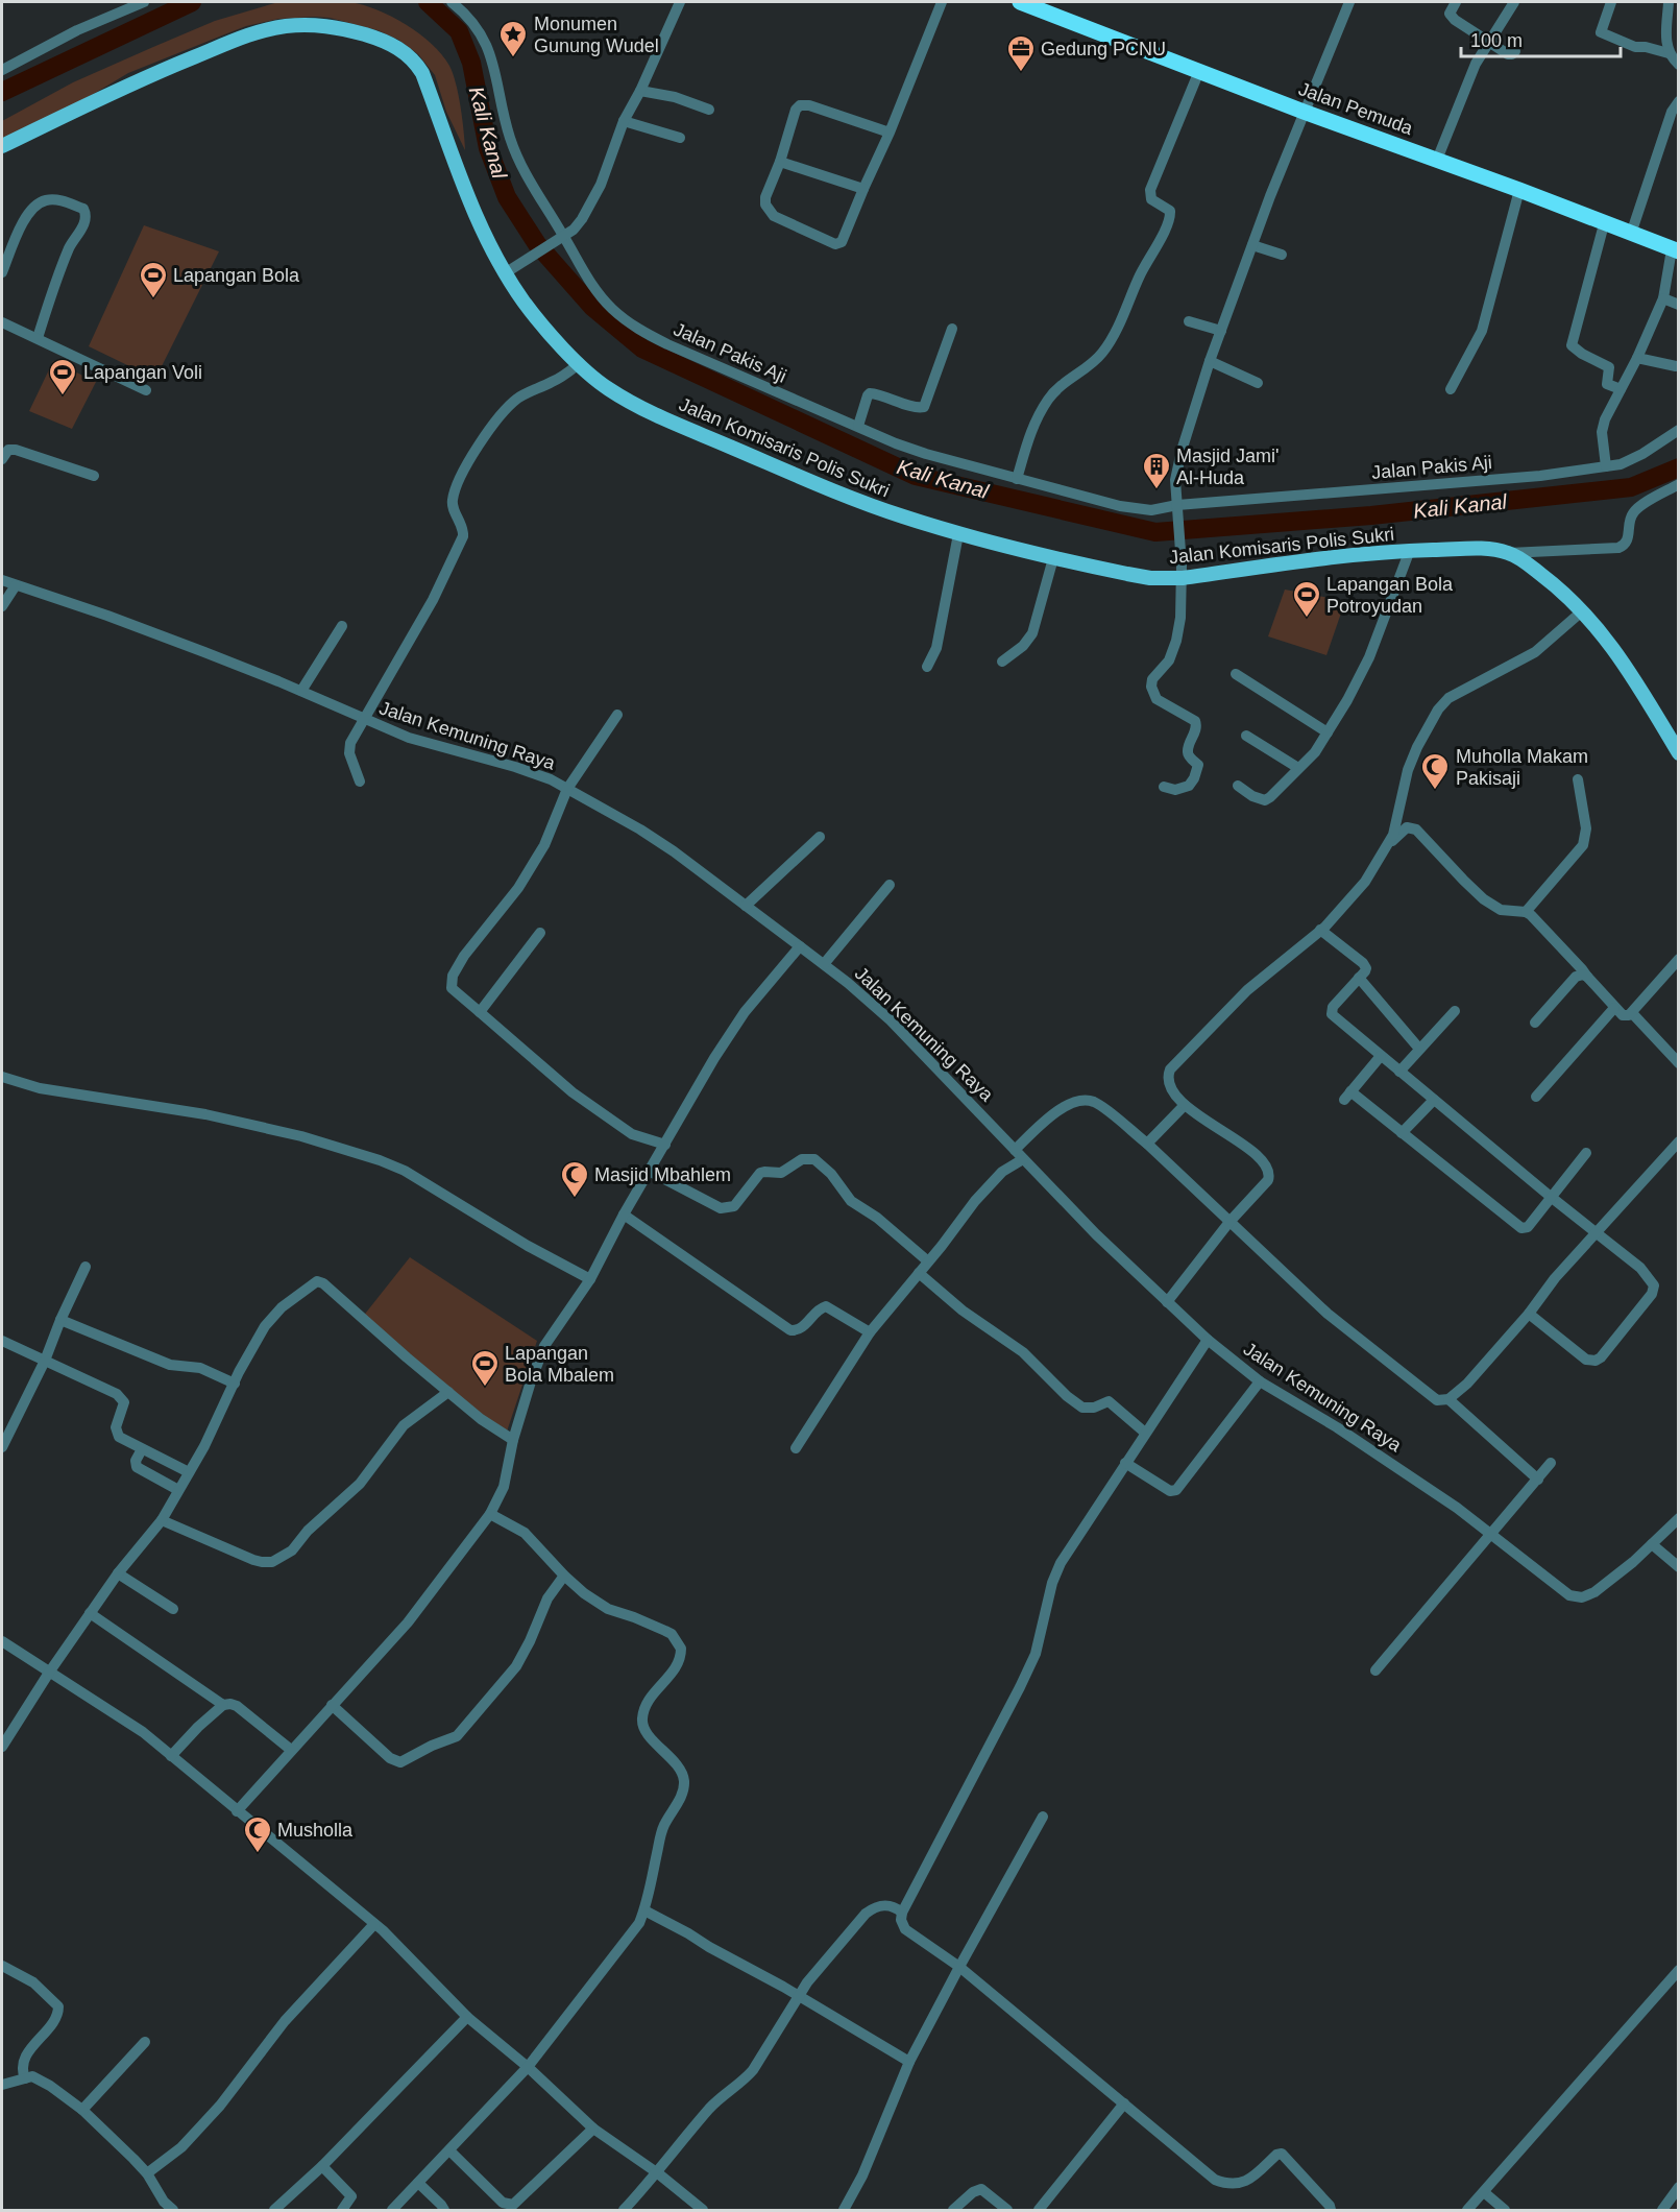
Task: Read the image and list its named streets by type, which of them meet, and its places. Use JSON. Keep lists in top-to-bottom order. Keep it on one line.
{"streets":{"highway":["Jalan Pemuda"],"main road":["Jalan Komisaris Polis Sukri"],"street":["Jalan Pakis Aji","Jalan Kemuning Raya"]},"water":["Kali Kanal"],"places":{"place":["Monumen Gunung Wudel"],"office":["Gedung PCNU"],"sports":["Lapangan Bola","Lapangan Voli","Lapangan Bola Potroyudan","Lapangan Bola Mbalem"],"building":["Masjid Jami' Al-Huda"],"mosque":["Muholla Makam Pakisaji","Masjid Mbahlem","Musholla"]},"scale_bar":"100 m"}
